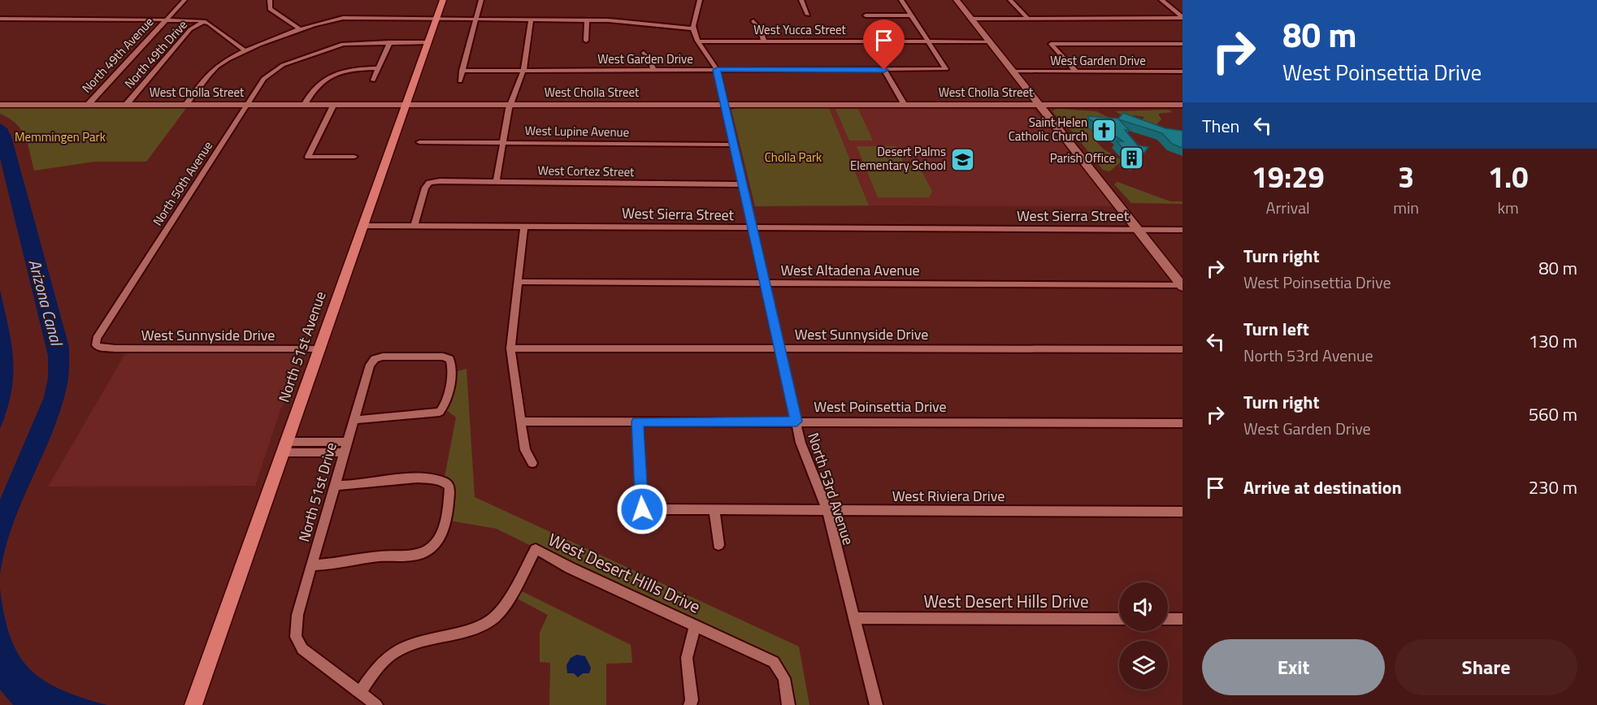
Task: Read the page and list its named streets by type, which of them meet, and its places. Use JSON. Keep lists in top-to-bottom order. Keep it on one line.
{"streets":{"main road":["North 51st Avenue"],"street":["West Yucca Street","North 49th Drive","North 49th Avenue","West Garden Drive","West Cholla Street","West Lupine Avenue","West Cortez Street","North 50th Avenue","West Sierra Street","West Altadena Avenue","West Sunnyside Drive","West Poinsettia Drive","North 53rd Avenue","North 51st Drive","West Riviera Drive","West Desert Hills Drive"]},"crossings":[["West Yucca Street","West Garden Drive"],["West Yucca Street","North 53rd Avenue"],["North 49th Drive","West Cholla Street"],["North 49th Avenue","West Cholla Street"],["West Garden Drive","North 53rd Avenue"],["West Cholla Street","North 50th Avenue"],["West Cholla Street","North 51st Avenue"],["West Cholla Street","North 53rd Avenue"],["West Lupine Avenue","North 53rd Avenue"],["West Cortez Street","West Sierra Street"],["West Cortez Street","North 53rd Avenue"],["North 50th Avenue","West Sunnyside Drive"],["West Sierra Street","North 51st Avenue"],["West Sierra Street","North 53rd Avenue"],["West Altadena Avenue","North 53rd Avenue"],["West Sunnyside Drive","North 51st Avenue"],["West Sunnyside Drive","North 53rd Avenue"],["West Poinsettia Drive","North 53rd Avenue"],["West Poinsettia Drive","West Riviera Drive"],["North 53rd Avenue","West Riviera Drive"],["North 53rd Avenue","West Desert Hills Drive"],["North 51st Drive","West Desert Hills Drive"]],"water":["Arizona Canal"],"parks":["Memmingen Park","Cholla Park"],"places":{"church":["Saint Helen Catholic Church"],"building":["Parish Office"],"school or university":["Desert Palms Elementary School"]},"page":{"turn":["80 m","West Poinsettia Drive"],"then":"Then","eta":["19:29","Arrival","3","min","1.0","km"],"list":[{"name":"Turn right","note":"West Poinsettia Drive","value":"80 m"},{"name":"Turn left","note":"North 53rd Avenue","value":"130 m"},{"name":"Turn right","note":"West Garden Drive","value":"560 m"},{"name":"Arrive at destination","value":"230 m"}],"buttons":["Exit","Share"]}}
